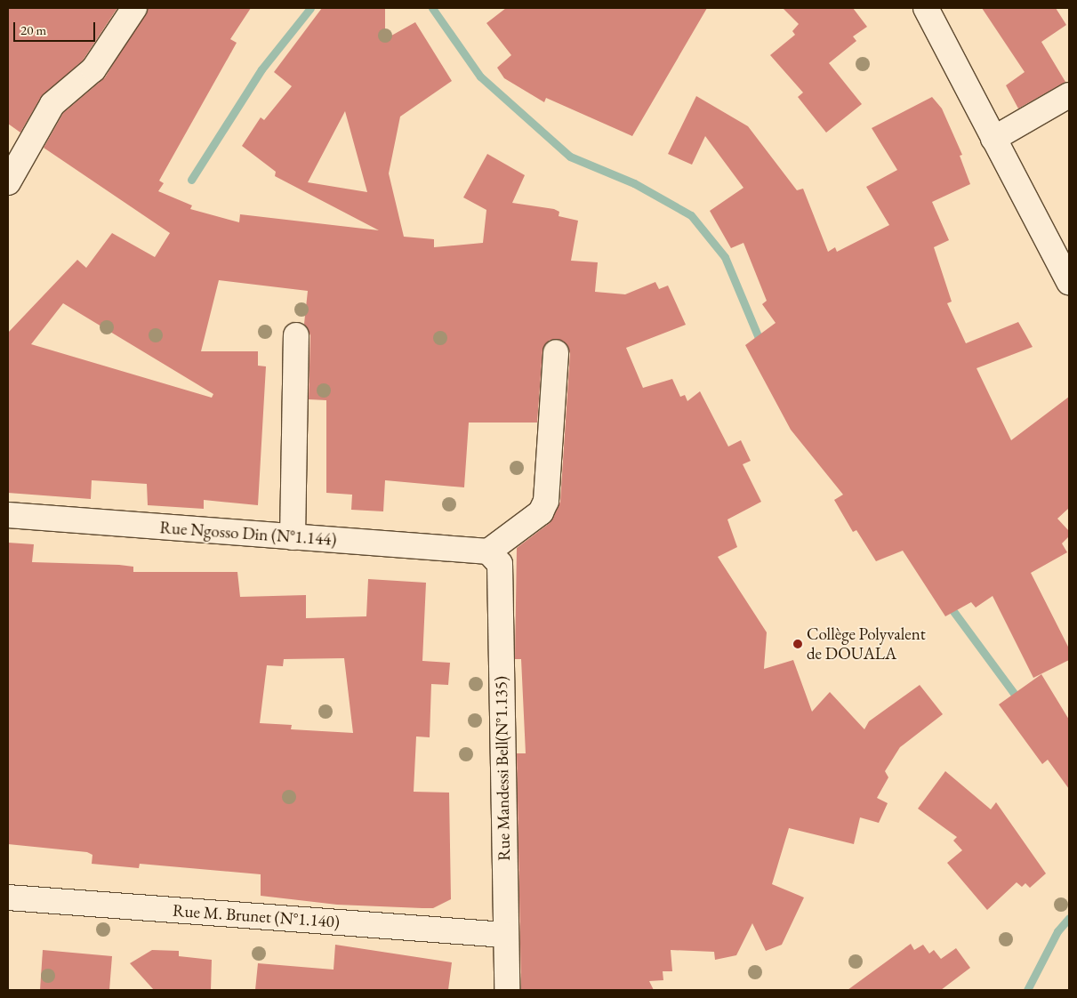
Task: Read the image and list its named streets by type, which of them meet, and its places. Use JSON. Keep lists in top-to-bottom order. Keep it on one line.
{"streets":{"street":["Rue Ngosso Din (N°1.144)","Rue Mandessi Bell(N°1.135)","Rue M. Brunet (N°1.140)"]},"crossings":[["Rue Ngosso Din (N°1.144)","Rue Mandessi Bell(N°1.135)"],["Rue Mandessi Bell(N°1.135)","Rue M. Brunet (N°1.140)"]],"places":["Collège Polyvalent de DOUALA"],"scale_bar":"20 m"}
